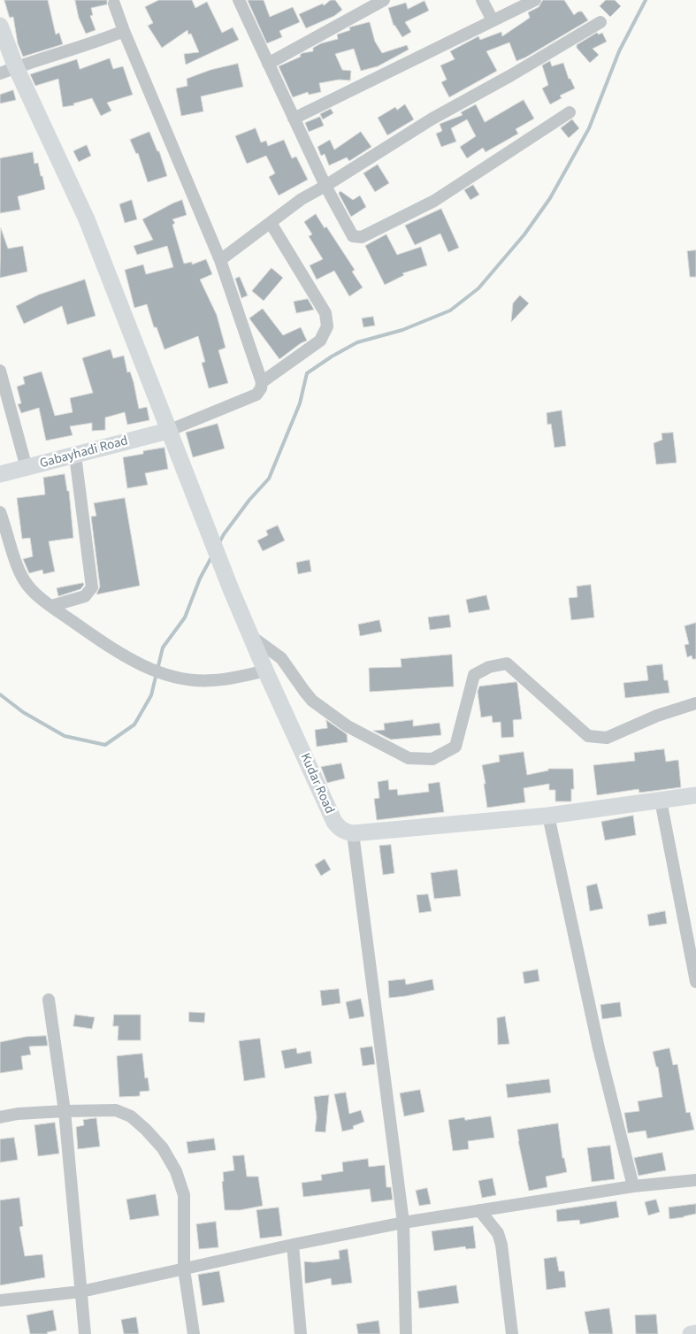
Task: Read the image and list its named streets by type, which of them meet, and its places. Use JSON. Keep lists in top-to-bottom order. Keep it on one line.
{"streets":{"street":["Gabayhadi Road","Kudar Road"]},"crossings":[["Gabayhadi Road","Kudar Road"]]}
